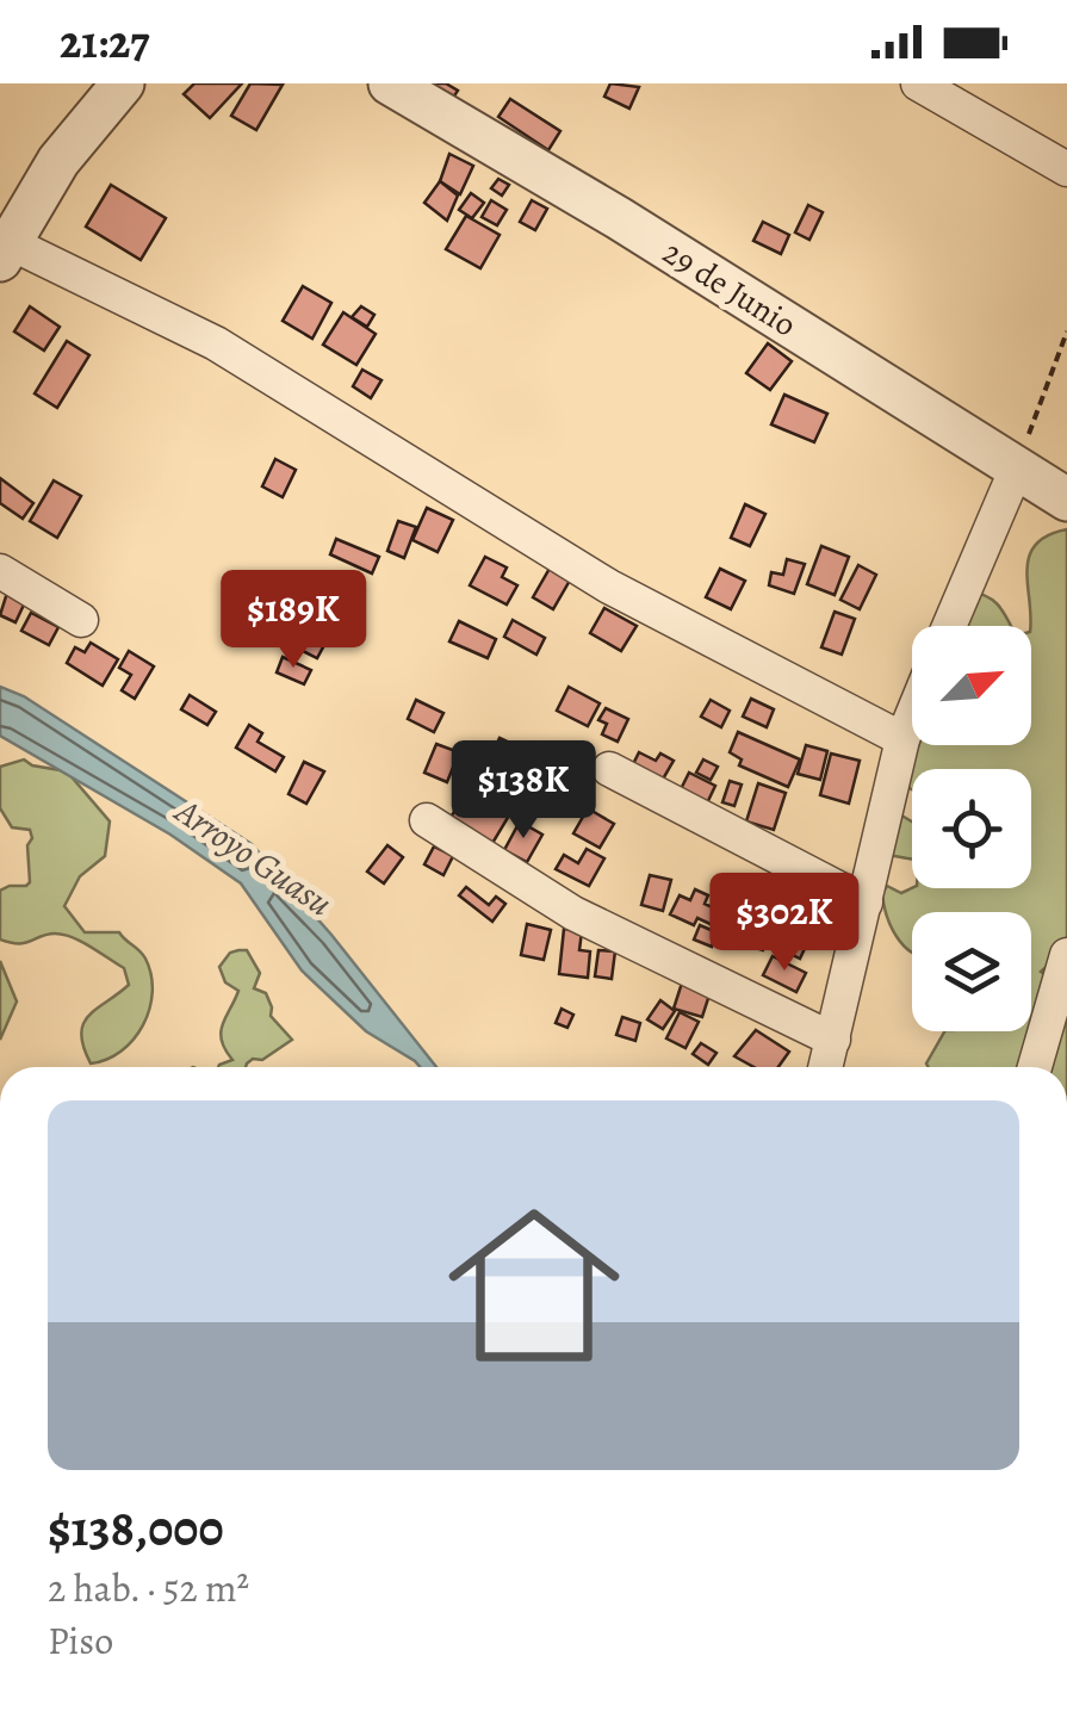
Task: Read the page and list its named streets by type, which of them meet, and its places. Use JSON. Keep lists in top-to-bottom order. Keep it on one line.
{"streets":{"street":["29 de Junio"]},"water":["Arroyo Guasu"],"north":"top right","page":{"status":"21:27","price":["$189K","$138K","$302K"],"list":[{"name":"$138,000","note":"2 hab. · 52 m² · Piso"}]}}
